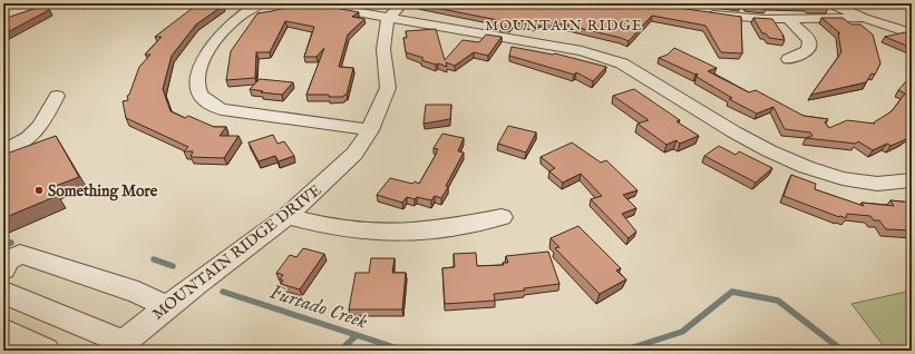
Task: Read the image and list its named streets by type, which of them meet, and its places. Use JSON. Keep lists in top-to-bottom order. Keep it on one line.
{"streets":{"street":["MOUNTAIN RIDGE DRIVE"]},"districts":["MOUNTAIN RIDGE"],"water":["Furtado Creek"],"places":["Something More"]}
